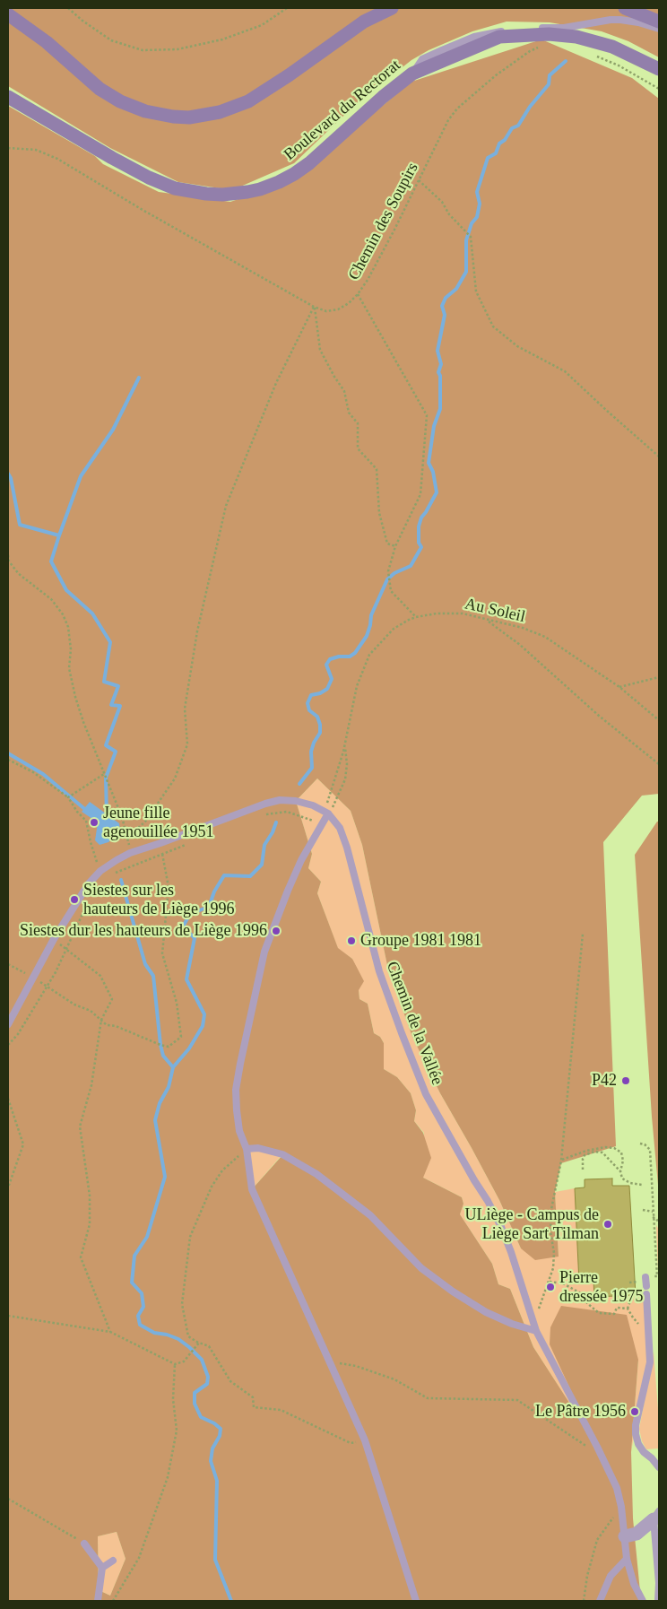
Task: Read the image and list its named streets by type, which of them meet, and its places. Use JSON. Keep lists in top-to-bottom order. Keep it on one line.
{"streets":{"main road":["Boulevard du Rectorat"],"lane":["Chemin de la Vallée"],"path":["Chemin des Soupirs","Au Soleil"]},"crossings":[["Au Soleil","Chemin de la Vallée"]],"places":["Jeune fille agenouillée 1951","Siestes sur les hauteurs de Liège 1996","Siestes dur les hauteurs de Liège 1996","Groupe 1981 1981","P42","ULiège - Campus de Liège Sart Tilman","Pierre dressée 1975","Le Pâtre 1956"]}
